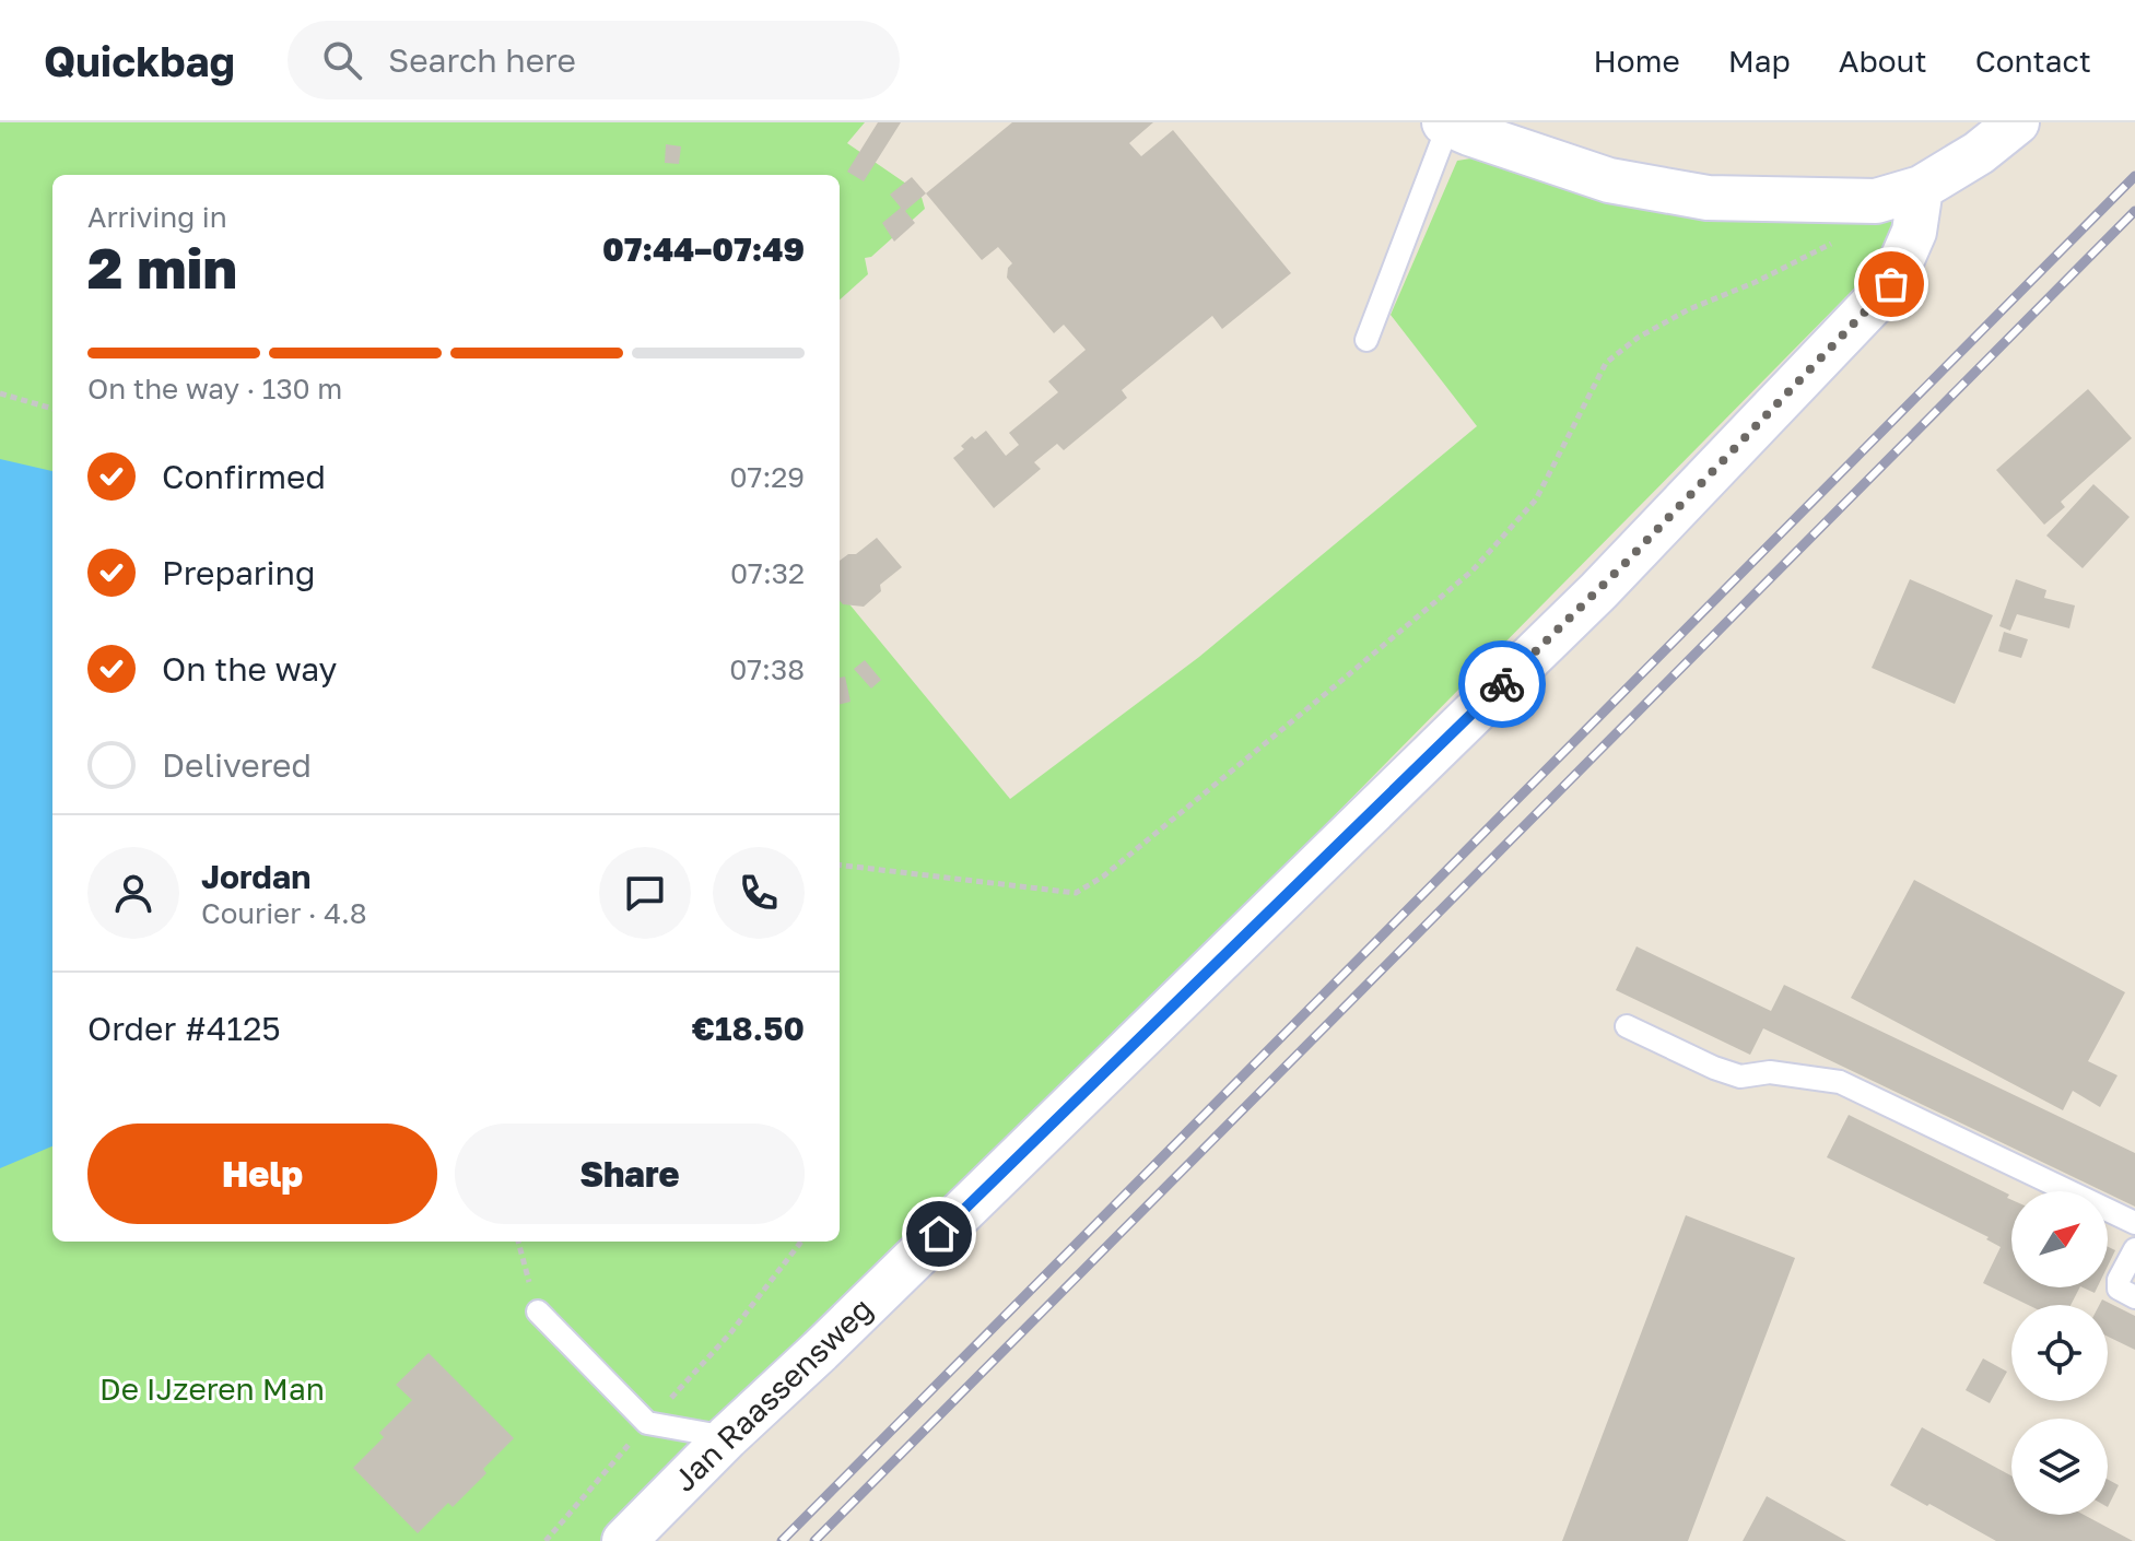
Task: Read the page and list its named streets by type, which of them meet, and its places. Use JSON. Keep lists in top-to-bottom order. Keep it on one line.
{"streets":{"street":["Jan Raassensweg"]},"parks":["De IJzeren Man"],"north":"top right","page":{"header":"Quickbag","search":"Search here","nav":["Home","Map","About","Contact"],"heading":["2 min","Arriving in","07:44–07:49"],"panel":["Jordan","Courier · 4.8","Order #4125","€18.50"],"bar":"On the way · 130 m","list":[["Confirmed","07:29"],["Preparing","07:32"],["On the way","07:38"],"Delivered"],"buttons":["Help","Share"]}}
